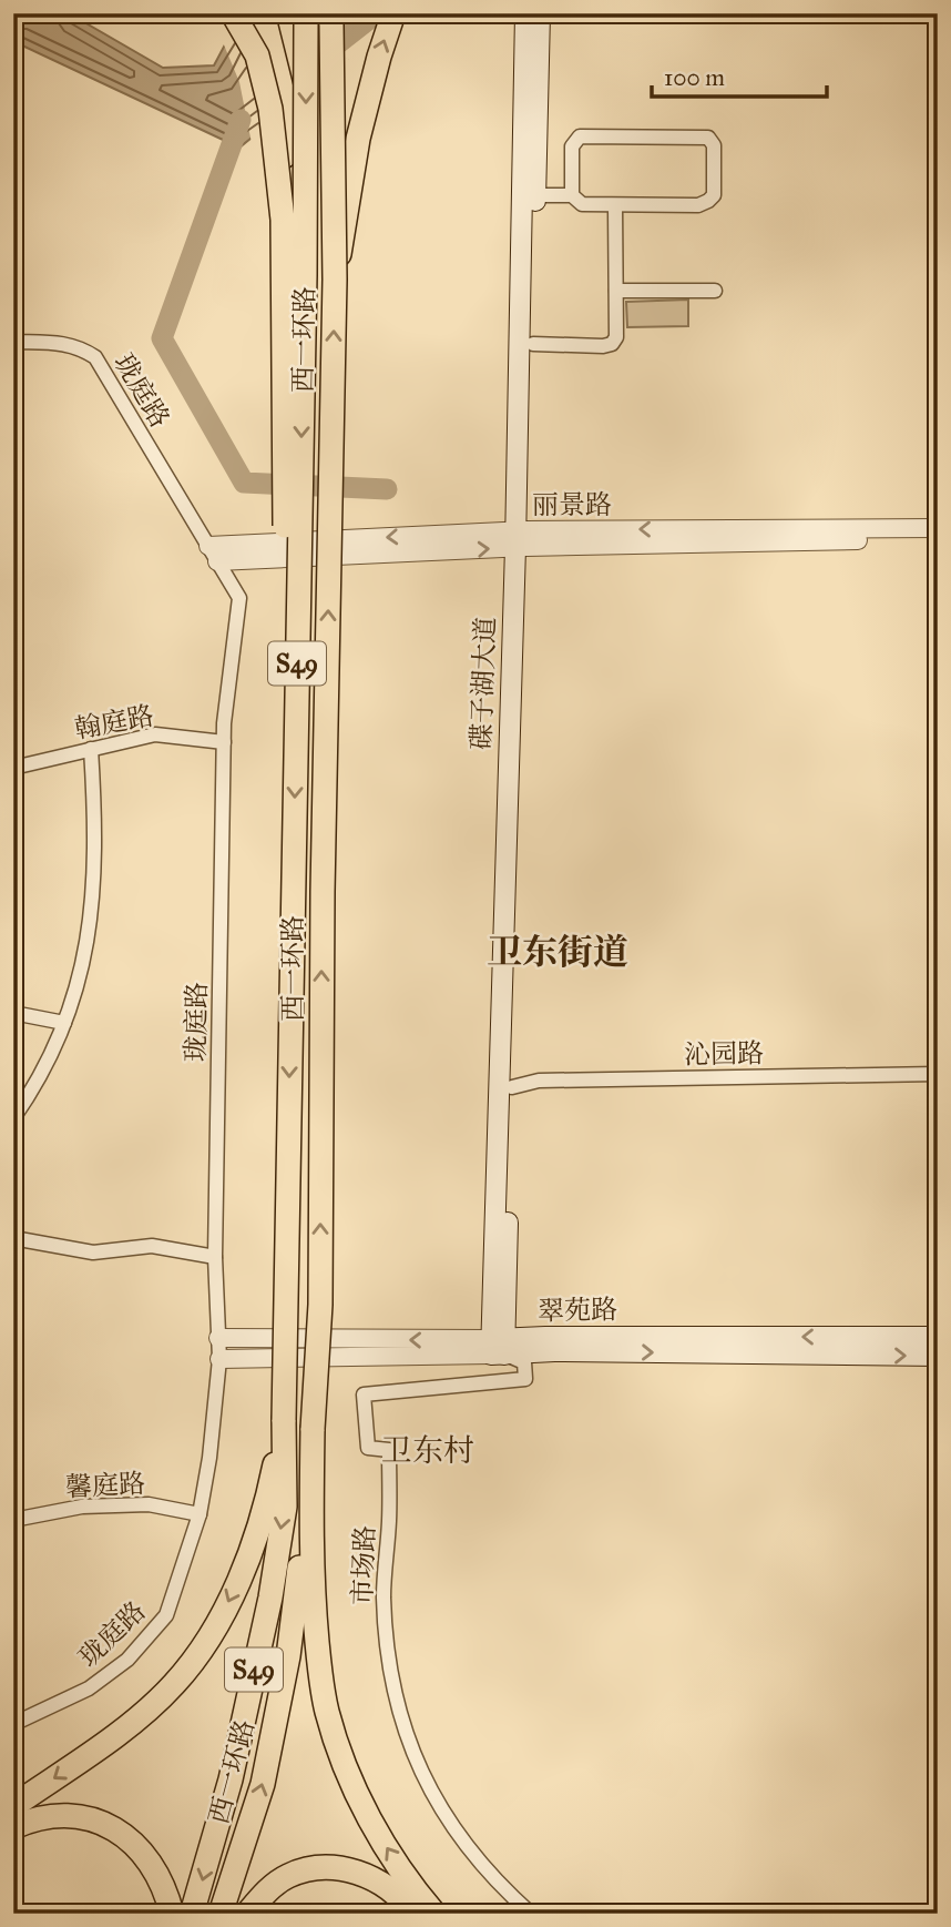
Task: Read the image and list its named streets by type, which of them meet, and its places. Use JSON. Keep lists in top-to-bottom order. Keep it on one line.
{"streets":{"highway":["西一环路","S49"],"main road":["碟子湖大道","翠苑路"],"street":["珑庭路","丽景路","翰庭路","沁园路","馨庭路","市场路"]},"crossings":[["珑庭路","丽景路"],["珑庭路","翰庭路"],["珑庭路","翠苑路"],["珑庭路","馨庭路"],["丽景路","碟子湖大道"],["碟子湖大道","沁园路"],["碟子湖大道","翠苑路"],["碟子湖大道","市场路"],["翠苑路","市场路"]],"districts":["卫东街道","卫东村"],"scale_bar":"100 m"}
